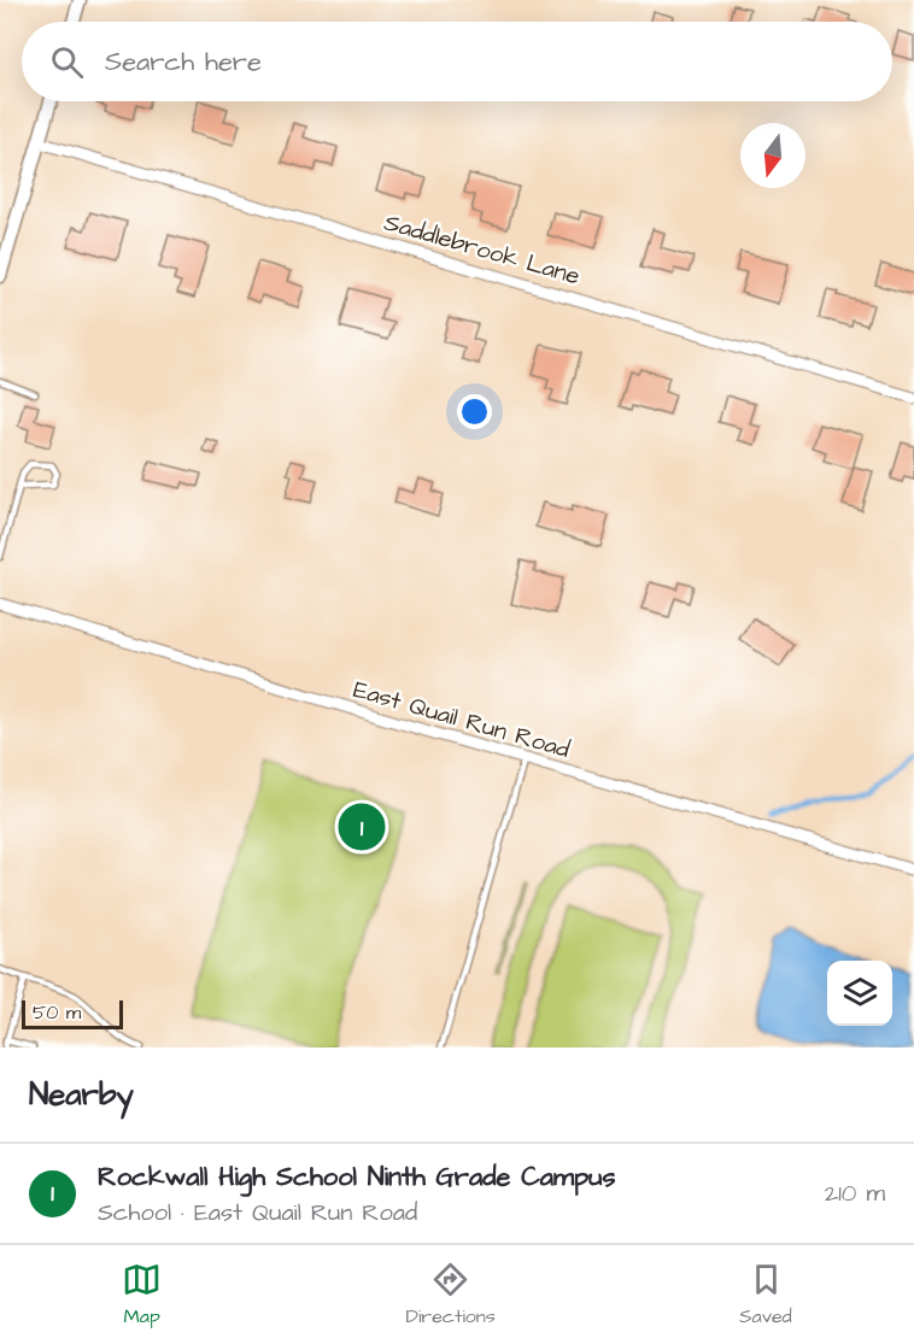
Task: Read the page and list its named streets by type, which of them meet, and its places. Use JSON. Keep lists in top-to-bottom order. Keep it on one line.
{"streets":{"street":["Saddlebrook Lane","East Quail Run Road"]},"scale_bar":"50 m","north":"bottom","page":{"search":"Search here","pins":"1","scale":"50 m","heading":"Nearby","list":[{"mark":"1","name":"Rockwall High School Ninth Grade Campus","note":"School · East Quail Run Road","value":"210 m"}],"nav":["Map","Directions","Saved"]}}
